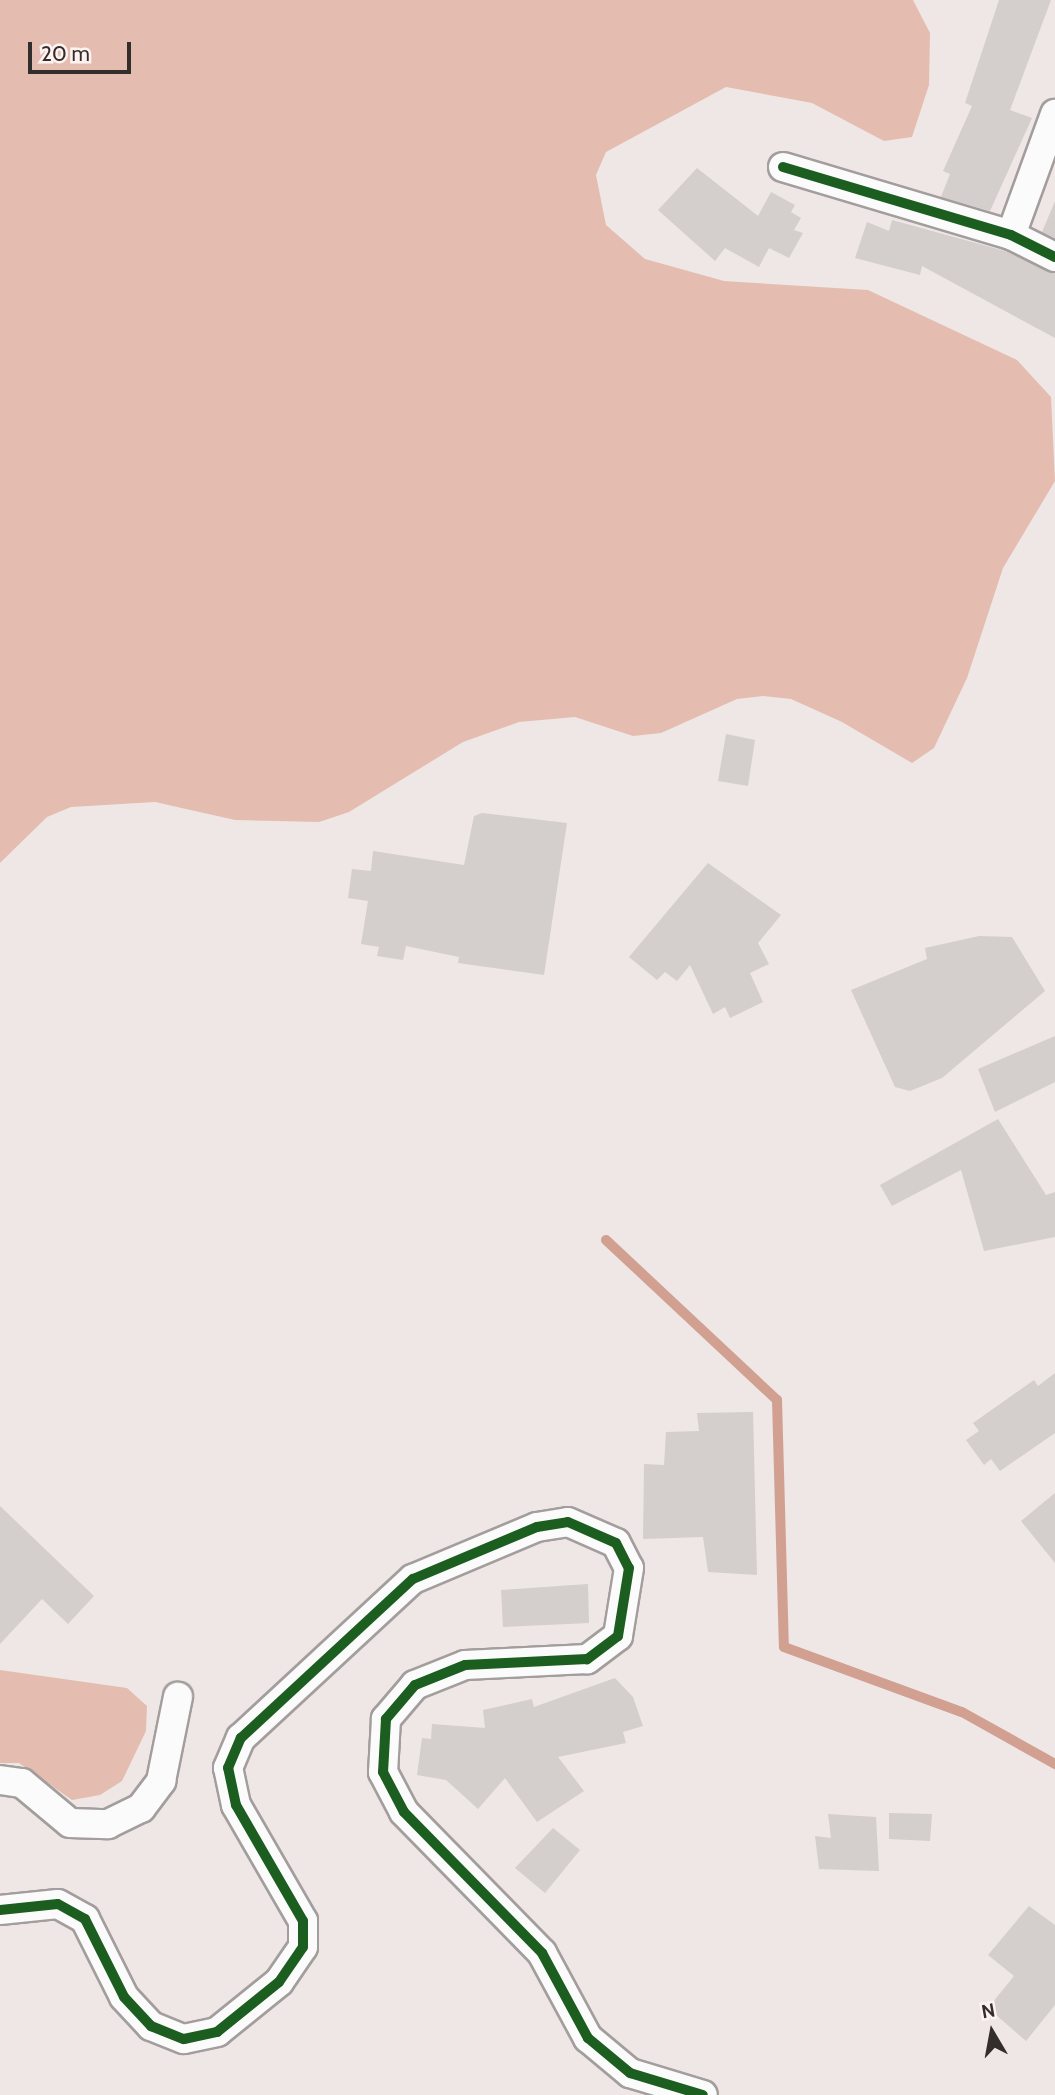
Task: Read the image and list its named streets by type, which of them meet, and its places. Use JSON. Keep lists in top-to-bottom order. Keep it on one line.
{"scale_bar":"20 m","north":"top"}
